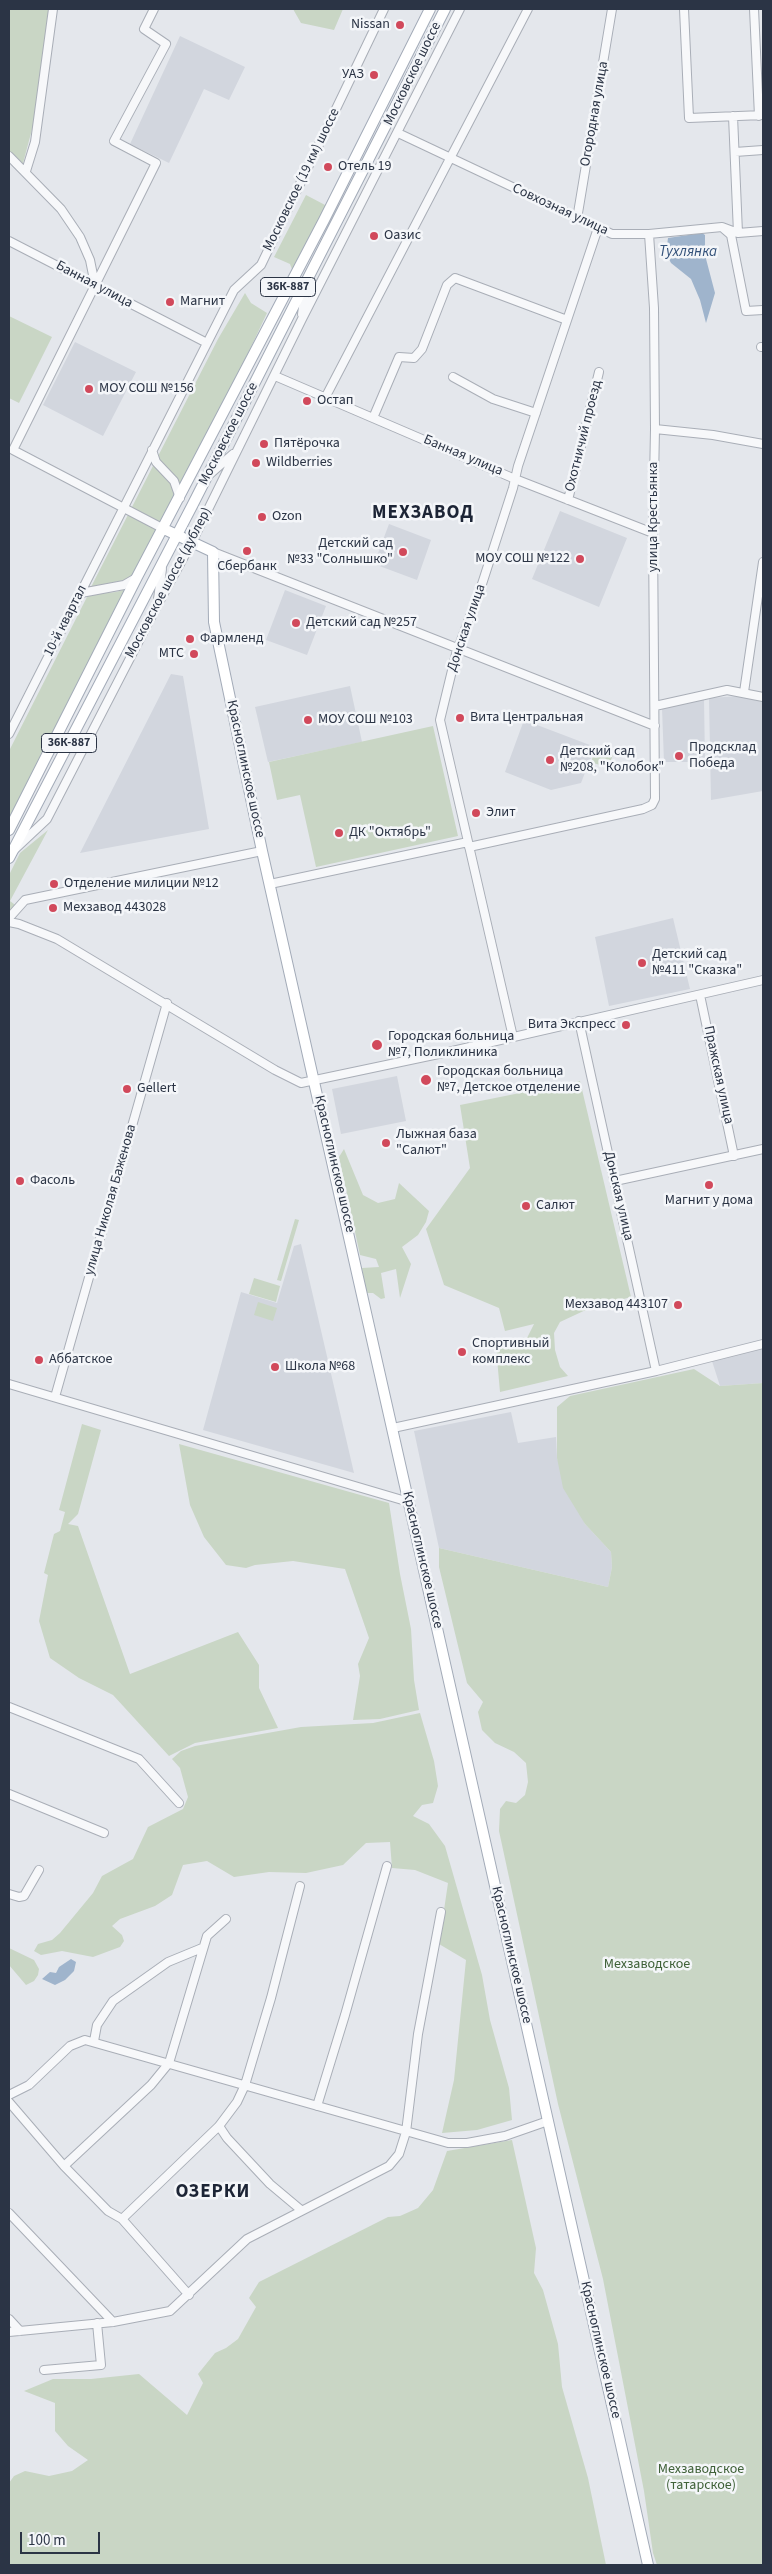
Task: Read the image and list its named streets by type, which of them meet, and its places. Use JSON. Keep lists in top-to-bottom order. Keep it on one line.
{"streets":{"main road":["Московское шоссе","36К-887","Красноглинское шоссе"],"street":["Огородная улица","Московское (19 км) шоссе","Совхозная улица","Банная улица","Охотничий проезд","улица Крестьянка","Московское шоссе (дублер)","10-й квартал","Донская улица","Пражская улица","улица Николая Баженова"]},"crossings":[["Московское шоссе","Московское шоссе (дублер)"],["Огородная улица","Совхозная улица"],["Московское (19 км) шоссе","Банная улица"],["Московское (19 км) шоссе","10-й квартал"],["Совхозная улица","улица Крестьянка"],["Совхозная улица","Московское шоссе (дублер)"],["Совхозная улица","Донская улица"],["Банная улица","Охотничий проезд"],["Банная улица","улица Крестьянка"],["Банная улица","Московское шоссе (дублер)"],["Банная улица","Донская улица"],["улица Крестьянка","Донская улица"]],"districts":["МЕХЗАВОД","ОЗЕРКИ"],"water":["Тухлянка"],"parks":["Мехзаводское","Мехзаводское (татарское)"],"places":["Nissan","УАЗ","Отель 19","Оазис","Магнит","МОУ СОШ №156","Остап","Пятёрочка","Wildberries","Ozon","Сбербанк","Детский сад №33 \"Солнышко\"","МОУ СОШ №122","Детский сад №257","Фармленд","МТС","Вита Центральная","МОУ СОШ №103","Продсклад Победа","Детский сад №208, \"Колобок\"","Элит","ДК \"Октябрь\"","Отделение милиции №12","Мехзавод 443028","Детский сад №411 \"Сказка\"","Вита Экспресс","Городская больница №7, Поликлиника","Городская больница №7, Детское отделение","Gellert","Лыжная база \"Салют\"","Фасоль","Магнит у дома","Салют","Мехзавод 443107","Спортивный комплекс","Аббатское","Школа №68"],"scale_bar":"100 m"}
